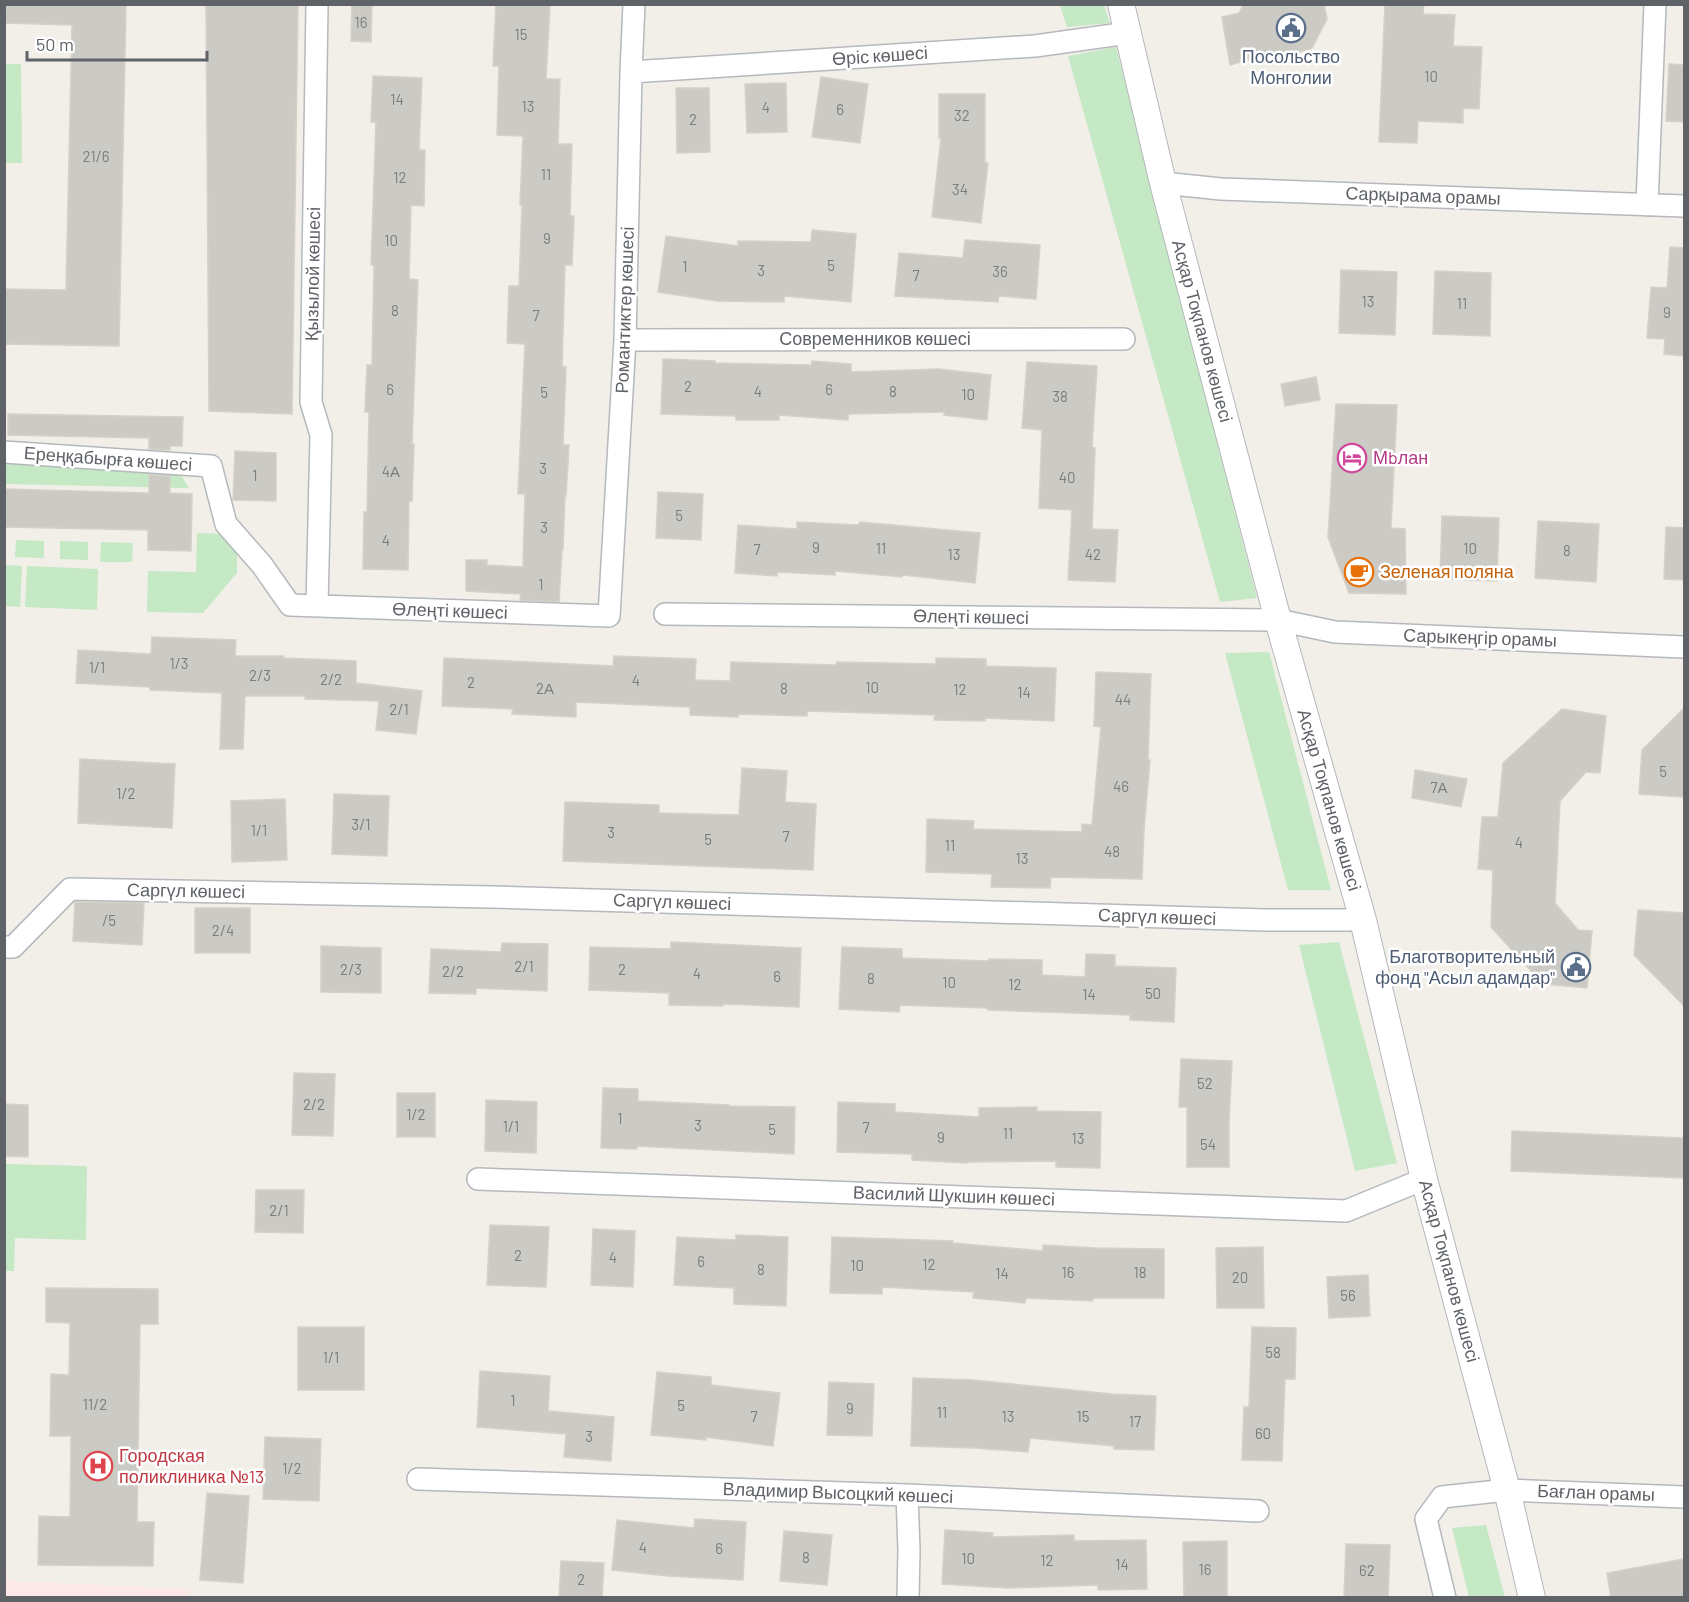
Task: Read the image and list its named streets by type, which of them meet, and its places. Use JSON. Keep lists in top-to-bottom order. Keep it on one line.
{"streets":{"street":["Өріс көшесі","Сарқырама орамы","Қызылой көшесі","Романтиктер көшесі","Асқар Тоқпанов көшесі","Современников көшесі","Ереңқабырға көшесі","Өлеңті көшесі","Сарыкеңгір орамы","Саргүл көшесі","Василий Шукшин көшесі","Владимир Высоцкий көшесі","Бағлан орамы"]},"crossings":[["Өріс көшесі","Романтиктер көшесі"],["Өріс көшесі","Асқар Тоқпанов көшесі"],["Сарқырама орамы","Асқар Тоқпанов көшесі"],["Қызылой көшесі","Өлеңті көшесі"],["Романтиктер көшесі","Современников көшесі"],["Романтиктер көшесі","Өлеңті көшесі"],["Асқар Тоқпанов көшесі","Өлеңті көшесі"],["Асқар Тоқпанов көшесі","Сарыкеңгір орамы"],["Асқар Тоқпанов көшесі","Саргүл көшесі"],["Асқар Тоқпанов көшесі","Василий Шукшин көшесі"],["Асқар Тоқпанов көшесі","Бағлан орамы"],["Ереңқабырға көшесі","Өлеңті көшесі"],["Өлеңті көшесі","Сарыкеңгір орамы"]],"places":{"public building":["Посольство Монголии","Благотворительный фонд \"Асыл адамдар\""],"hotel":["Мbлан"],"cafe":["Зеленая поляна"],"hospital":["Городская поликлиника №13"]},"house_numbers":["16","15","10","14","13","4","6","32","2","21/6","11","12","34","9","10","5","1","3","36","7","13","11","8","9","7","2","6","6","4","8","5","10","38","3","4А","1","40","5","3","4","9","11","10","7","8","13","42","1","1/3","1/1","2/3","2/2","4","2","10","2А","8","12","14","44","2/1","5","46","7А","1/2","3/1","1/1","3","7","5","4","11","48","13","/5","2/4","2/1","2/3","2","2/2","4","6","8","10","12","50","14","52","2/2","1/2","1","3","1/1","7","5","11","9","13","54","2/1","2","4","6","12","10","8","16","18","14","20","56","58","1/1","1","11/2","5","9","11","7","13","15","17","60","3","1/2","4","6","8","10","12","14","16","62","2"],"scale_bar":"50 m"}
